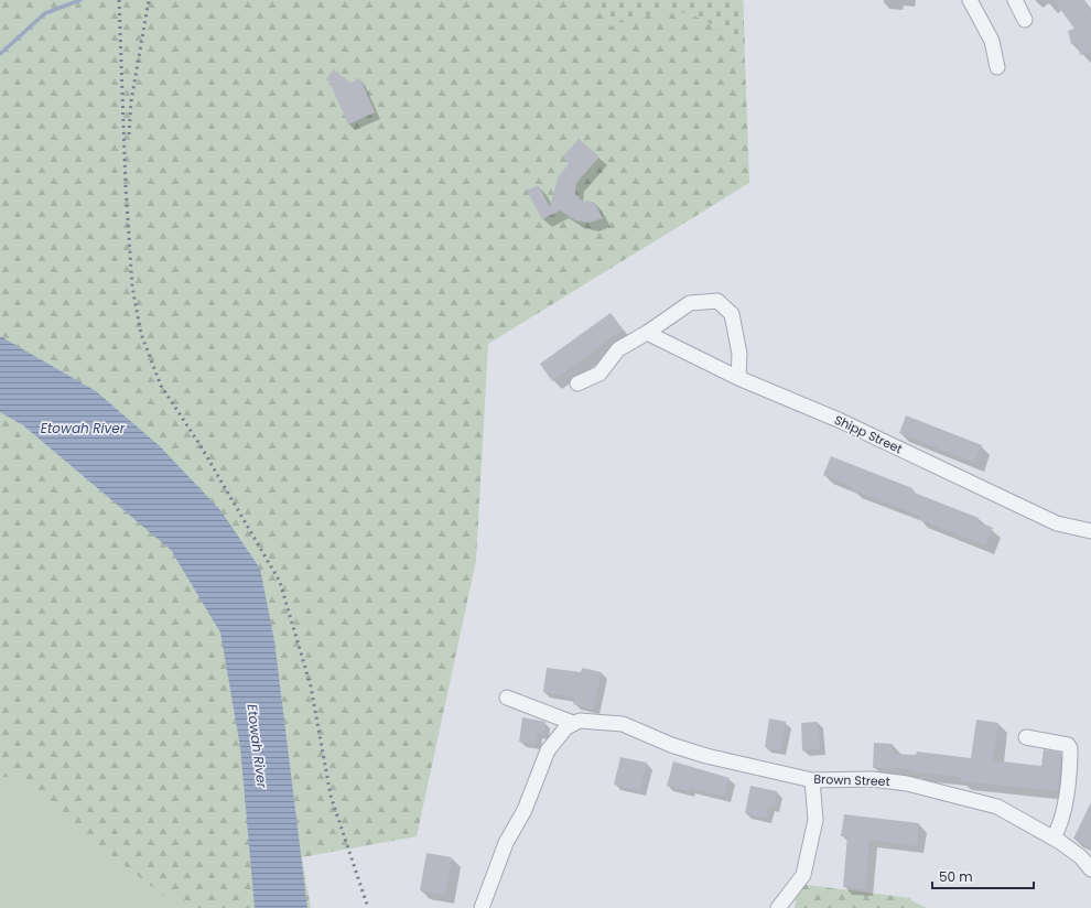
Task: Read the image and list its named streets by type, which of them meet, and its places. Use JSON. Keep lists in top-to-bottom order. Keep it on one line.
{"streets":{"street":["Shipp Street","Brown Street"]},"water":["Etowah River"],"scale_bar":"50 m"}
